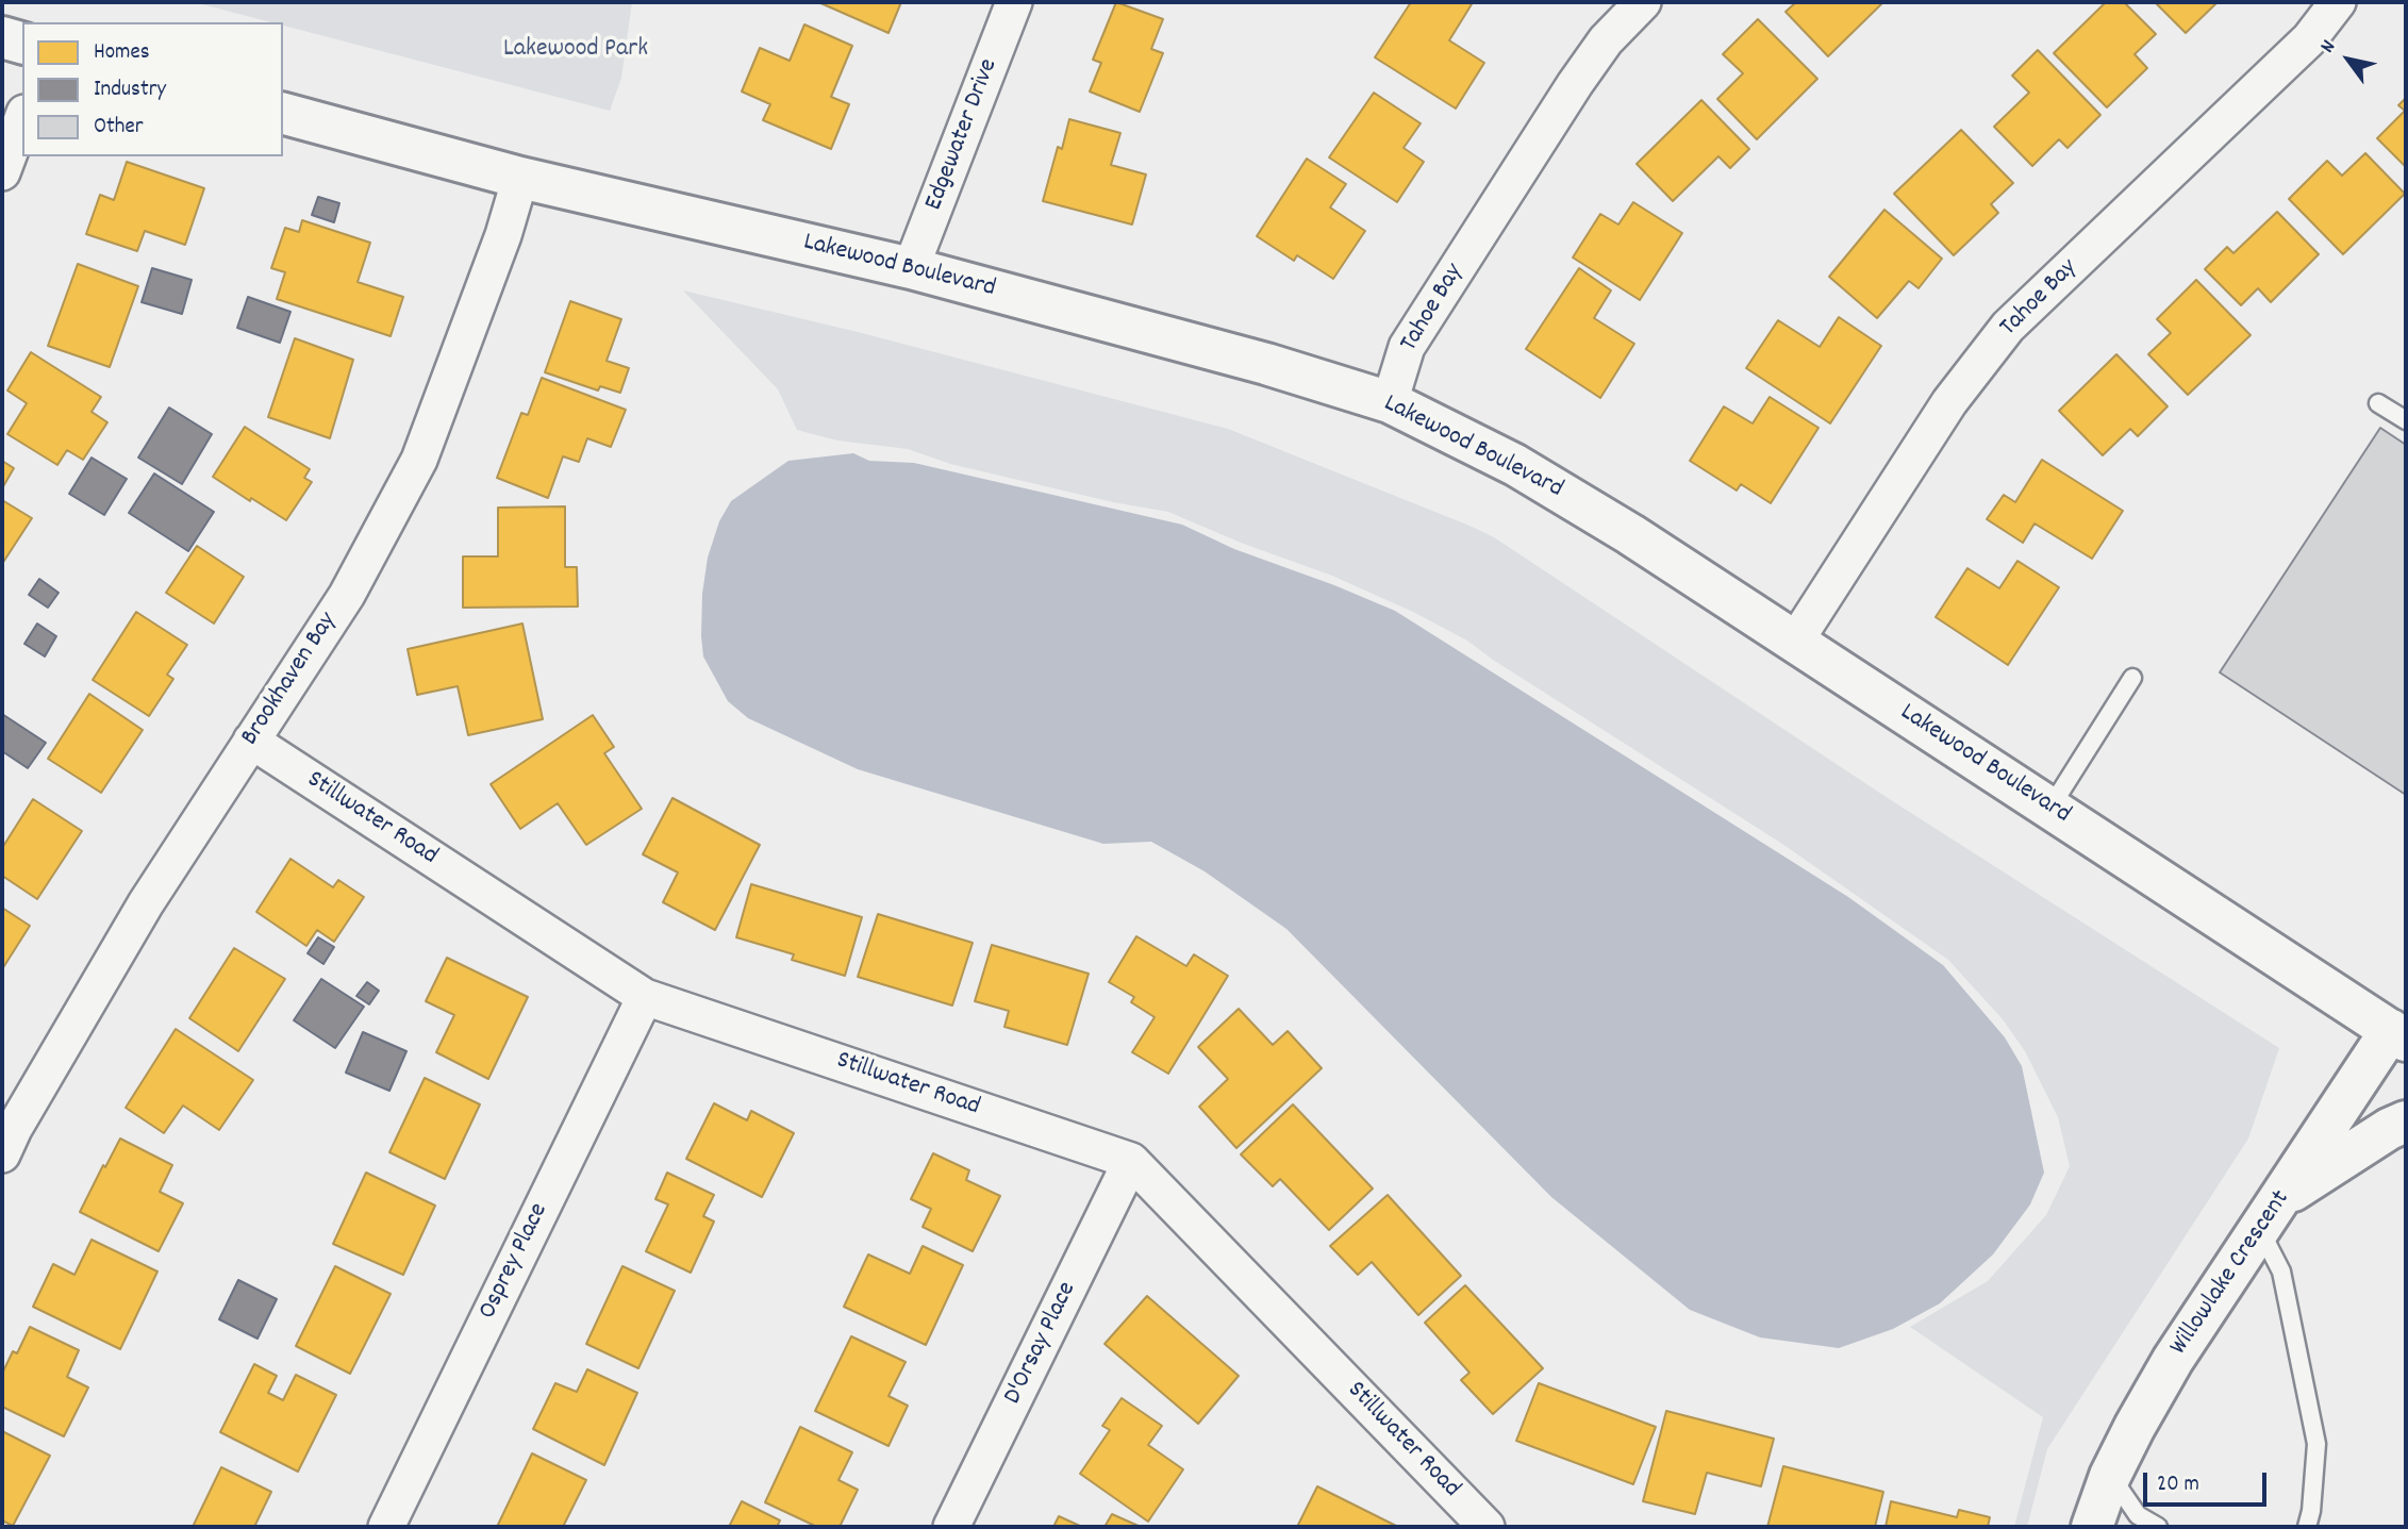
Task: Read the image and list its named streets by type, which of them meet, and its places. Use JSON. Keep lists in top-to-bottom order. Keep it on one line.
{"streets":{"street":["Edgewater Drive","Lakewood Boulevard","Tahoe Bay","Brookhaven Bay","Stillwater Road","Osprey Place","Willowlake Crescent","D'Orsay Place"]},"crossings":[["Edgewater Drive","Lakewood Boulevard"],["Lakewood Boulevard","Tahoe Bay"],["Lakewood Boulevard","Brookhaven Bay"],["Lakewood Boulevard","Willowlake Crescent"],["Brookhaven Bay","Stillwater Road"],["Stillwater Road","Osprey Place"],["Stillwater Road","D'Orsay Place"]],"parks":["Lakewood Park"],"legend":["Homes","Industry","Other"],"scale_bar":"20 m","north":"top left"}
